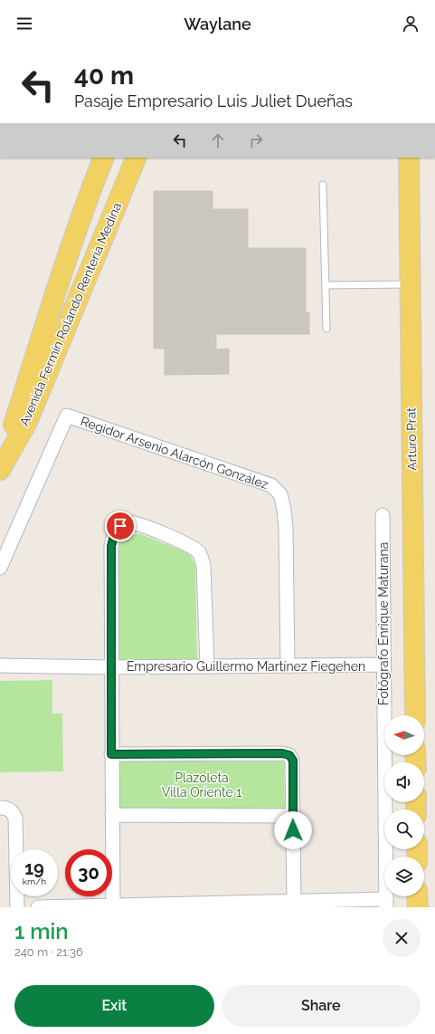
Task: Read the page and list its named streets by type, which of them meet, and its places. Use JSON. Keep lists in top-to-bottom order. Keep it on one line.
{"streets":{"main road":["Avenida Fermín Rolando Rentería Medina","Arturo Prat"],"street":["Regidor Arsenio Alarcón González","Fotógrafo Enrique Maturana","Empresario Guillermo Martínez Fiegehen"]},"crossings":[["Regidor Arsenio Alarcón González","Empresario Guillermo Martínez Fiegehen"],["Fotógrafo Enrique Maturana","Empresario Guillermo Martínez Fiegehen"]],"parks":["Plazoleta Villa Oriente 1"],"north":"left","page":{"header":"Waylane","turn":["40 m","Pasaje Empresario Luis Juliet Dueñas"],"speed":"19 km/h","limit":"30","heading":["1 min","240 m · 21:36"],"buttons":["Exit","Share"]}}
